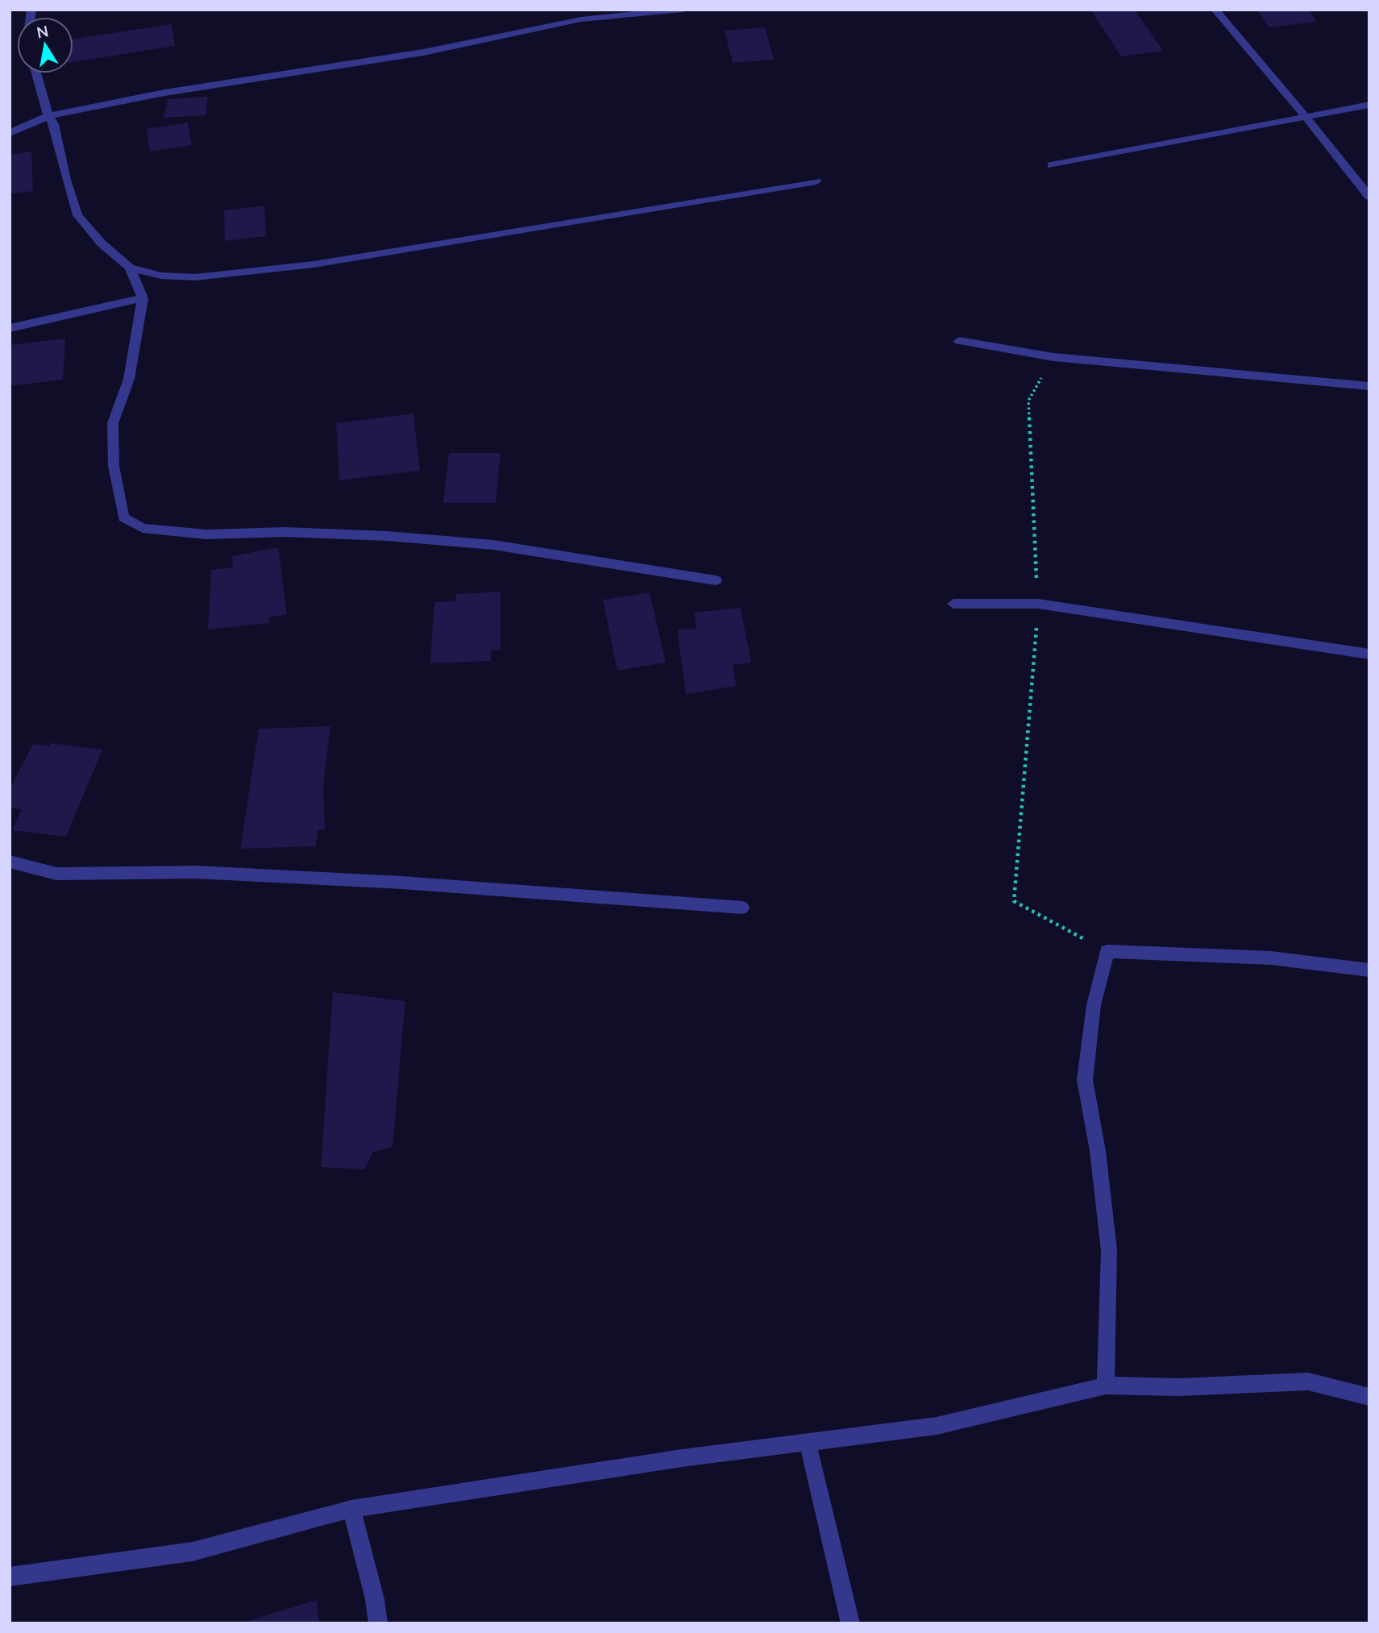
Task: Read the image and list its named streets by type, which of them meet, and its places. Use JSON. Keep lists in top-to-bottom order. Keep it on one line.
{"north":"top"}
